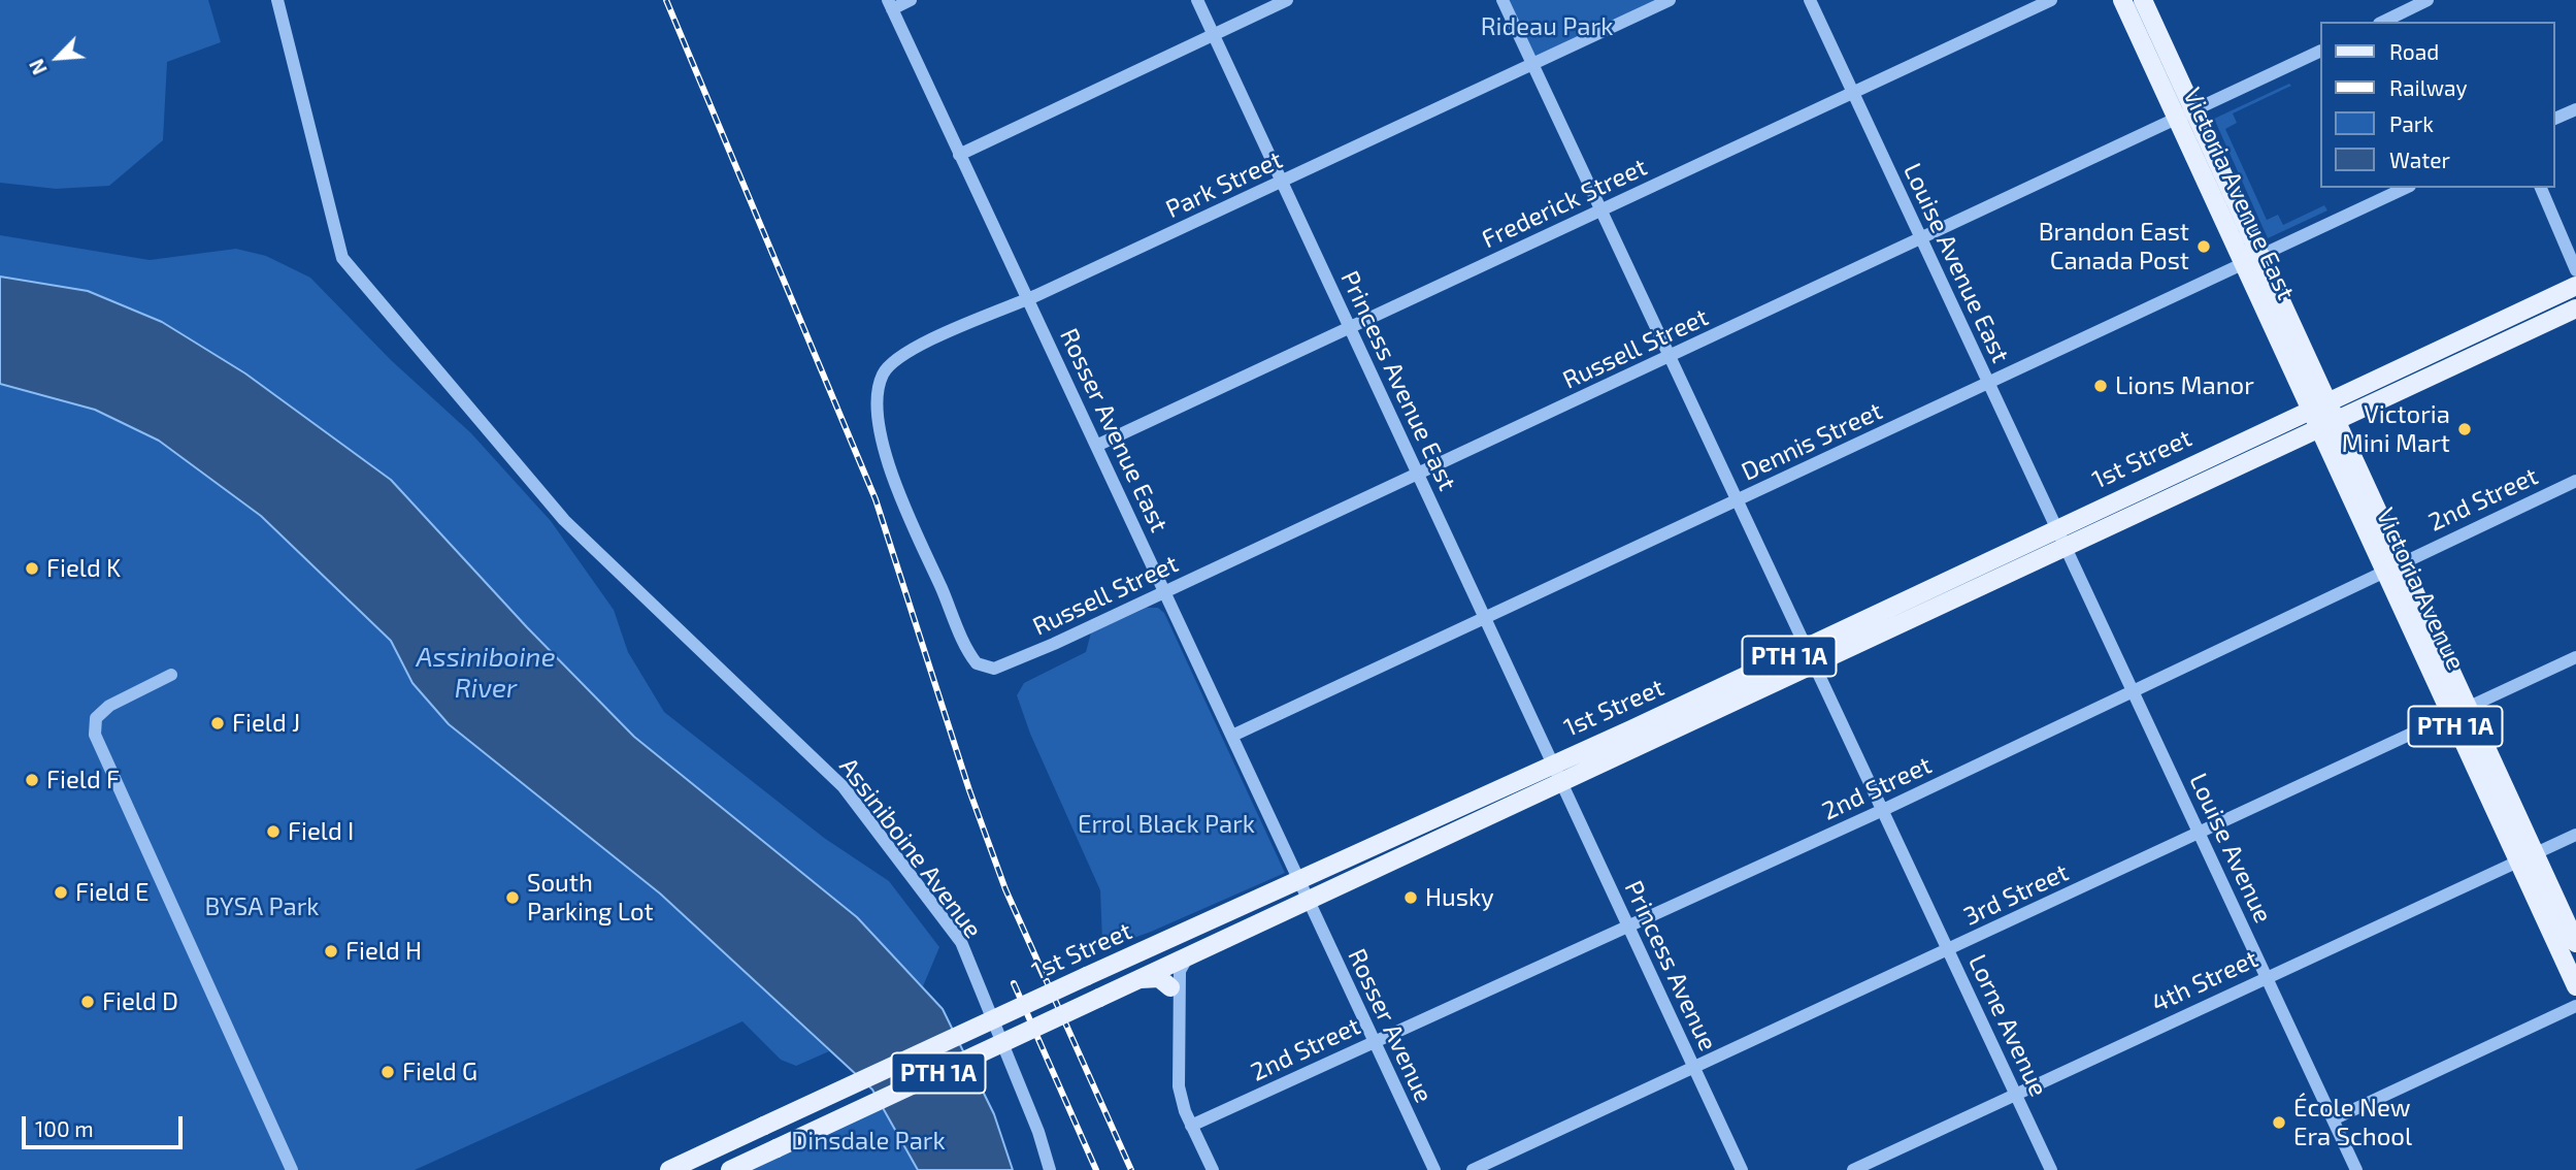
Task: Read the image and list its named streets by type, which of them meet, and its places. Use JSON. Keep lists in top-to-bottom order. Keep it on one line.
{"streets":{"main road":["Victoria Avenue East","1st Street","Victoria Avenue","PTH 1A"],"street":["Park Street","Frederick Street","Louise Avenue East","Russell Street","Princess Avenue East","Rosser Avenue East","Dennis Street","2nd Street","Assiniboine Avenue","Louise Avenue","3rd Street","Princess Avenue","4th Street","Rosser Avenue","Lorne Avenue"]},"crossings":[["Park Street","Russell Street"],["Park Street","Princess Avenue East"],["Park Street","Rosser Avenue East"],["Park Street","Lorne Avenue"],["Victoria Avenue East","Russell Street"],["Victoria Avenue East","Dennis Street"],["Victoria Avenue East","1st Street"],["Victoria Avenue East","Victoria Avenue"],["Frederick Street","Louise Avenue East"],["Frederick Street","Princess Avenue East"],["Frederick Street","Rosser Avenue East"],["Frederick Street","Lorne Avenue"],["Louise Avenue East","Russell Street"],["Louise Avenue East","Dennis Street"],["Louise Avenue East","1st Street"],["Louise Avenue East","Louise Avenue"],["Russell Street","Princess Avenue East"],["Russell Street","Rosser Avenue East"],["Russell Street","Lorne Avenue"],["Princess Avenue East","Dennis Street"],["Princess Avenue East","1st Street"],["Princess Avenue East","Princess Avenue"],["Rosser Avenue East","Dennis Street"],["Rosser Avenue East","1st Street"],["Rosser Avenue East","Rosser Avenue"],["Dennis Street","Lorne Avenue"],["1st Street","Victoria Avenue"],["1st Street","Louise Avenue"],["1st Street","Princess Avenue"],["1st Street","Rosser Avenue"],["1st Street","Lorne Avenue"],["2nd Street","Victoria Avenue"],["2nd Street","Louise Avenue"],["2nd Street","Princess Avenue"],["2nd Street","Rosser Avenue"],["2nd Street","Lorne Avenue"],["Victoria Avenue","3rd Street"],["Victoria Avenue","4th Street"],["Louise Avenue","3rd Street"],["Louise Avenue","4th Street"],["3rd Street","Princess Avenue"],["3rd Street","Lorne Avenue"],["4th Street","Lorne Avenue"]],"water":["Assiniboine River"],"parks":["Rideau Park","Errol Black Park","BYSA Park","Dinsdale Park"],"places":["Brandon East Canada Post","Lions Manor","Victoria Mini Mart","Field K","Field J","Field F","Field I","Field E","South Parking Lot","Husky","Field H","Field D","Field G","École New Era School"],"legend":["Road","Railway","Park","Water"],"scale_bar":"100 m","north":"bottom left"}
